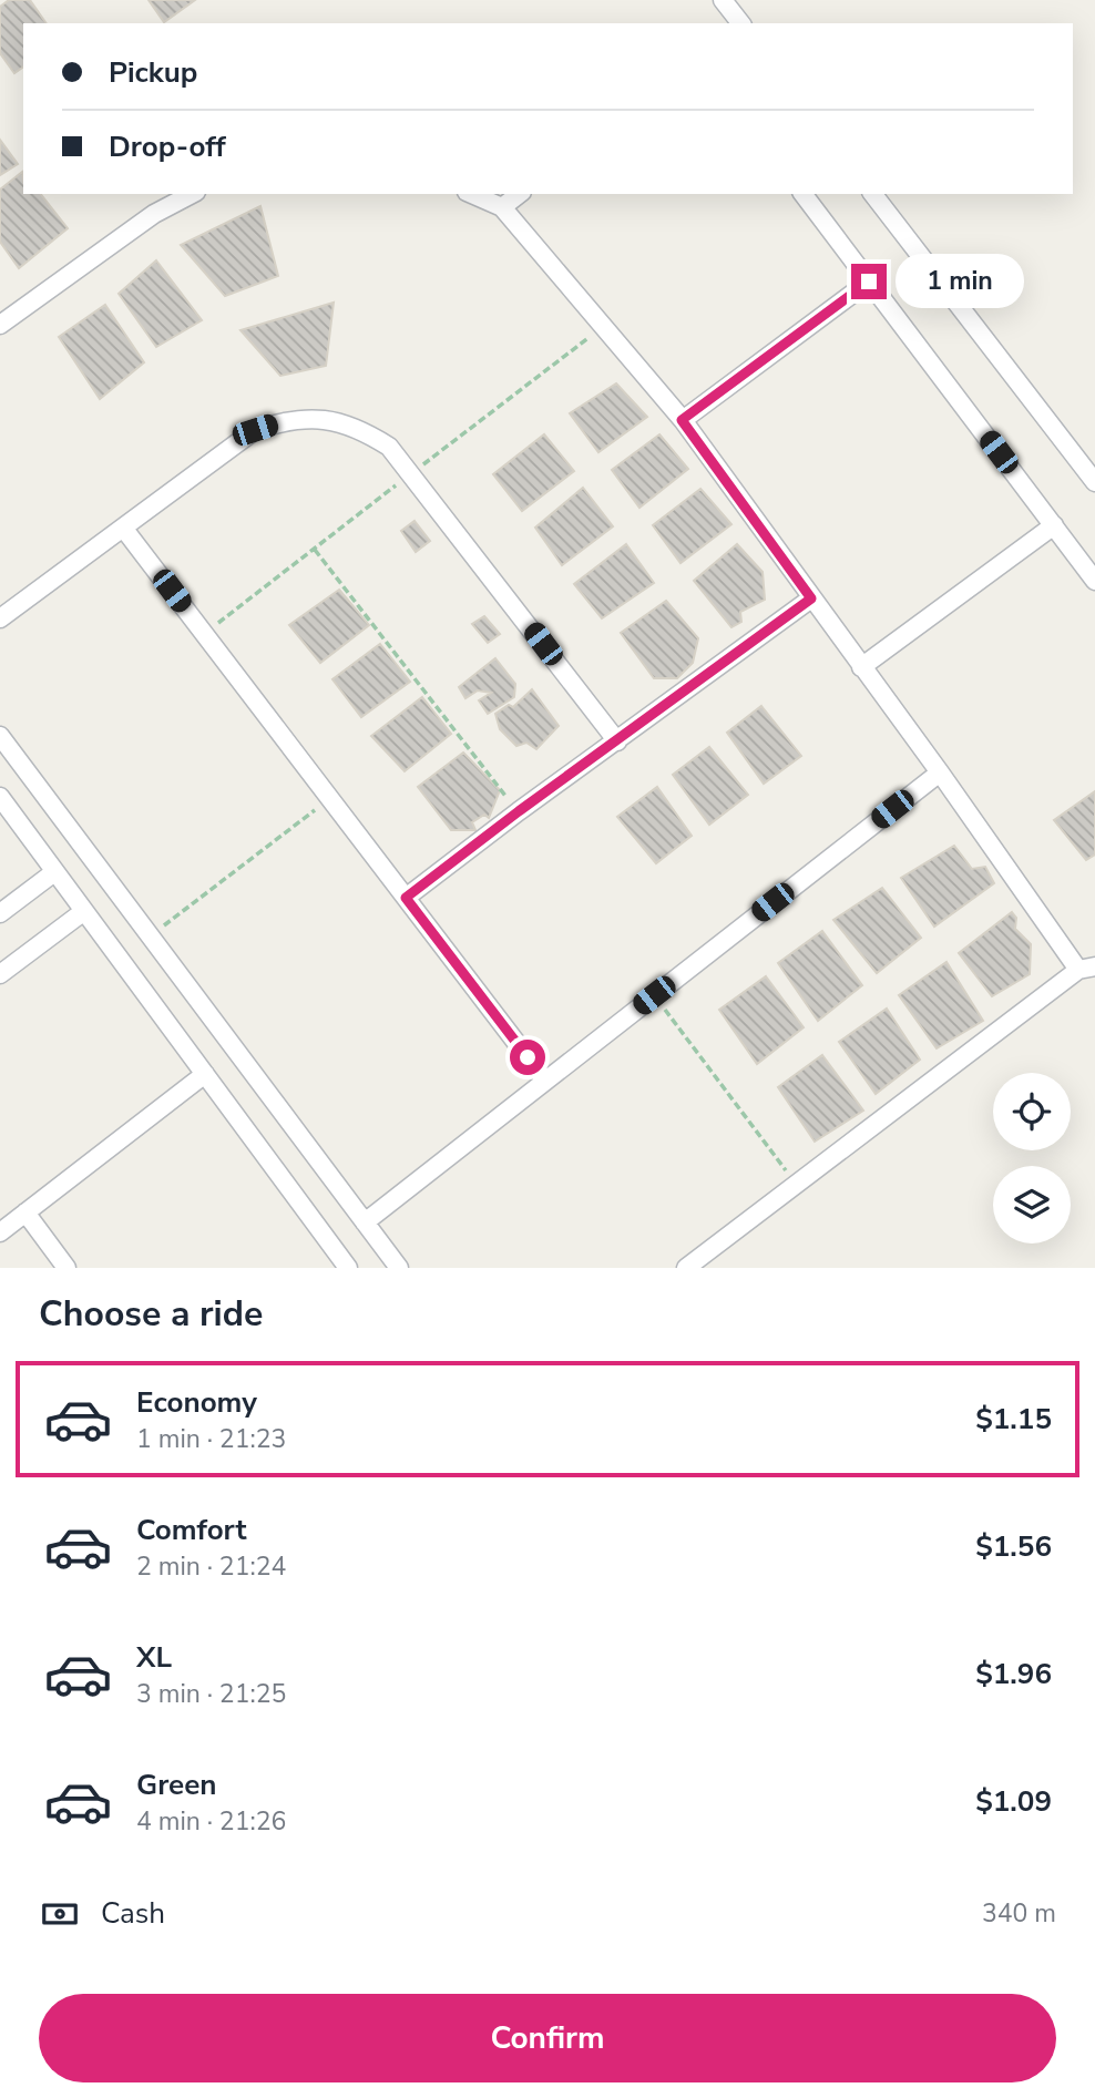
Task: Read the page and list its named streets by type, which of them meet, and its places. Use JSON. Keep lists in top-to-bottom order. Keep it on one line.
{"page":{"banner":["Pickup","Drop-off"],"bubble":"1 min","heading":"Choose a ride","list":[{"name":"Economy","note":"1 min · 21:23","value":"$1.15"},{"name":"Comfort","note":"2 min · 21:24","value":"$1.56"},{"name":"XL","note":"3 min · 21:25","value":"$1.96"},{"name":"Green","note":"4 min · 21:26","value":"$1.09"}],"pay":["Cash","340 m"],"buttons":"Confirm"}}
